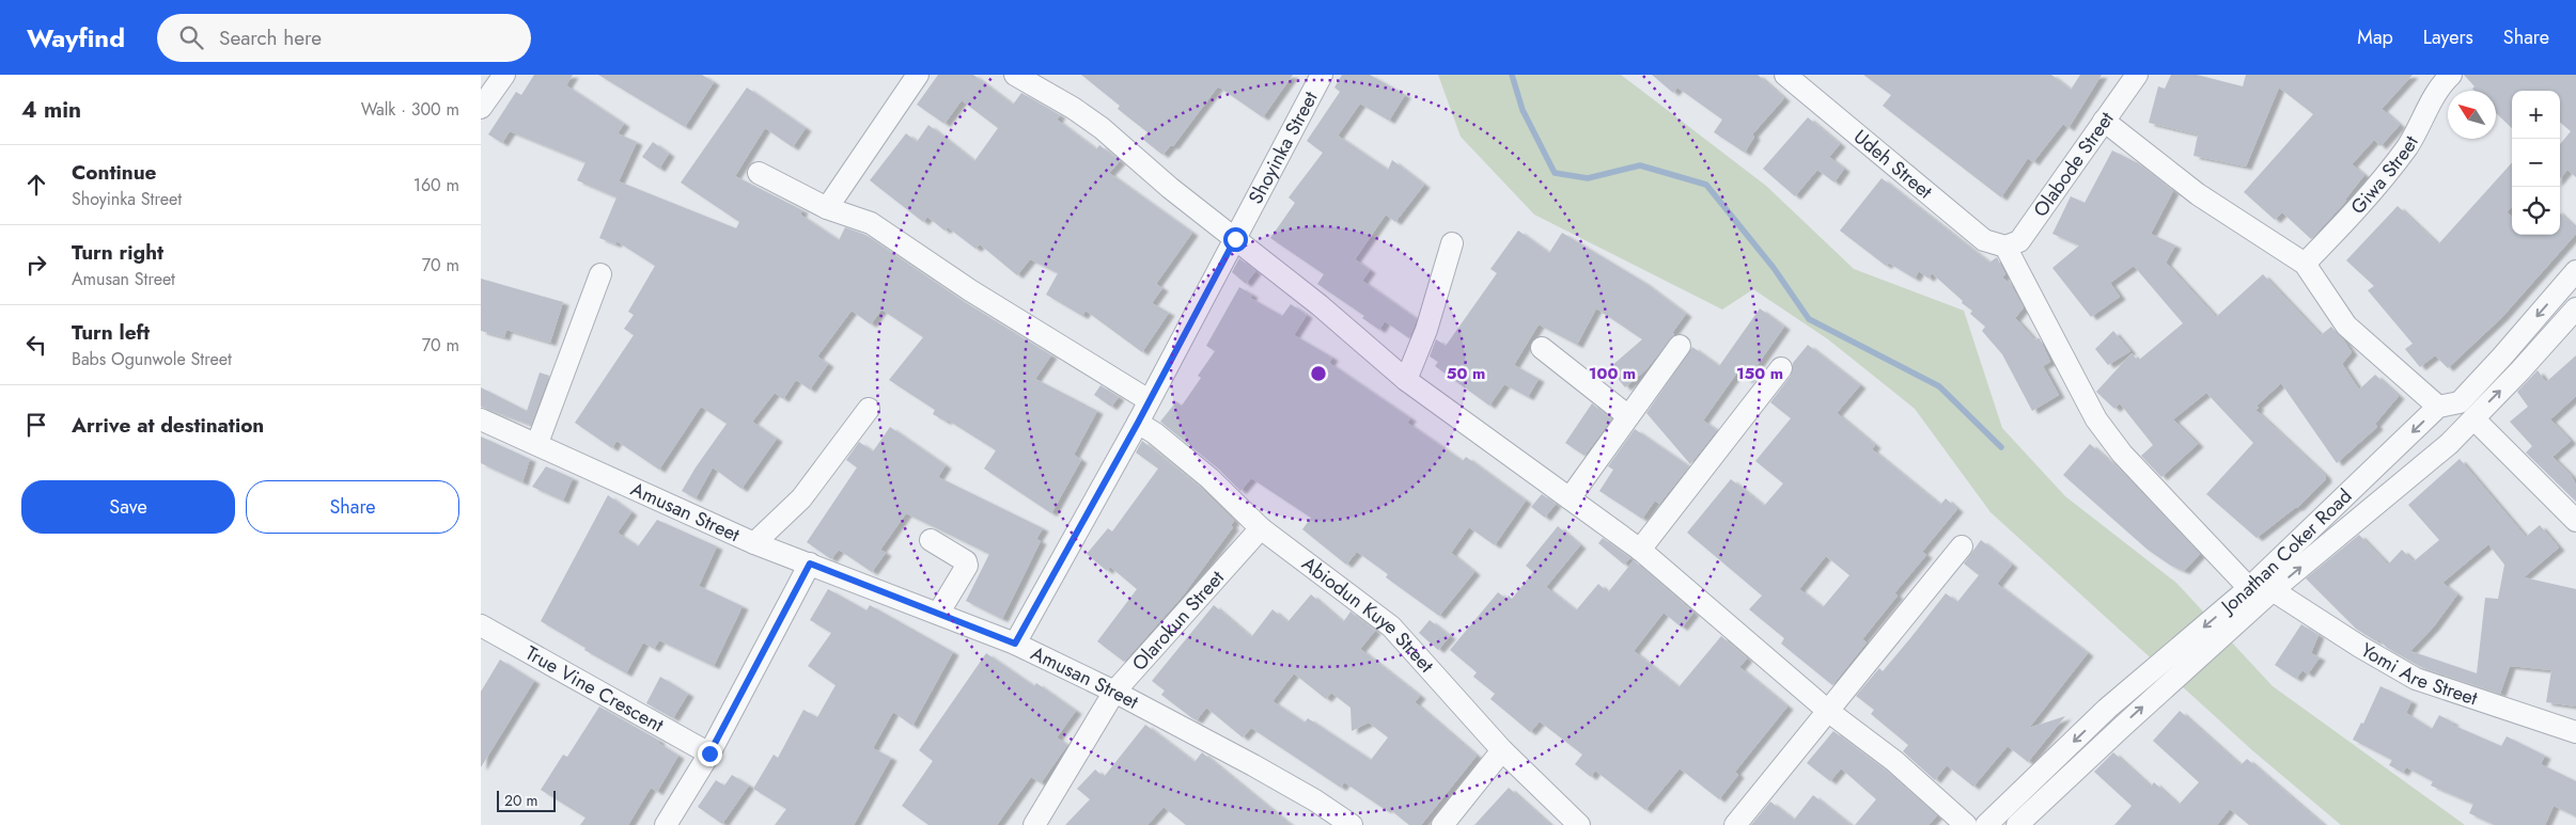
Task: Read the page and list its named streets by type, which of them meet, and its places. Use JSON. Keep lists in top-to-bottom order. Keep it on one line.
{"streets":{"street":["Shoyinka Street","Udeh Street","Olabode Street","Giwa Street","Amusan Street","Jonathan Coker Road","Abiodun Kuye Street","Olarokun Street","Yomi Are Street","True Vine Crescent"]},"crossings":[["Shoyinka Street","Amusan Street"],["Shoyinka Street","Abiodun Kuye Street"],["Udeh Street","Olabode Street"],["Amusan Street","Olarokun Street"],["Jonathan Coker Road","Yomi Are Street"],["Abiodun Kuye Street","Olarokun Street"]],"scale_bar":"20 m","north":"top left","page":{"header":"Wayfind","search":"Search here","nav":["Map","Layers","Share"],"heading":["4 min","Walk · 300 m"],"map_buttons":["+","−"],"list":[["Continue","Shoyinka Street","160 m"],["Turn right","Amusan Street","70 m"],["Turn left","Babs Ogunwole Street","70 m"],"Arrive at destination"],"buttons":["Save","Share"],"scale":"20 m"},"rings":["50 m","100 m","150 m"]}
